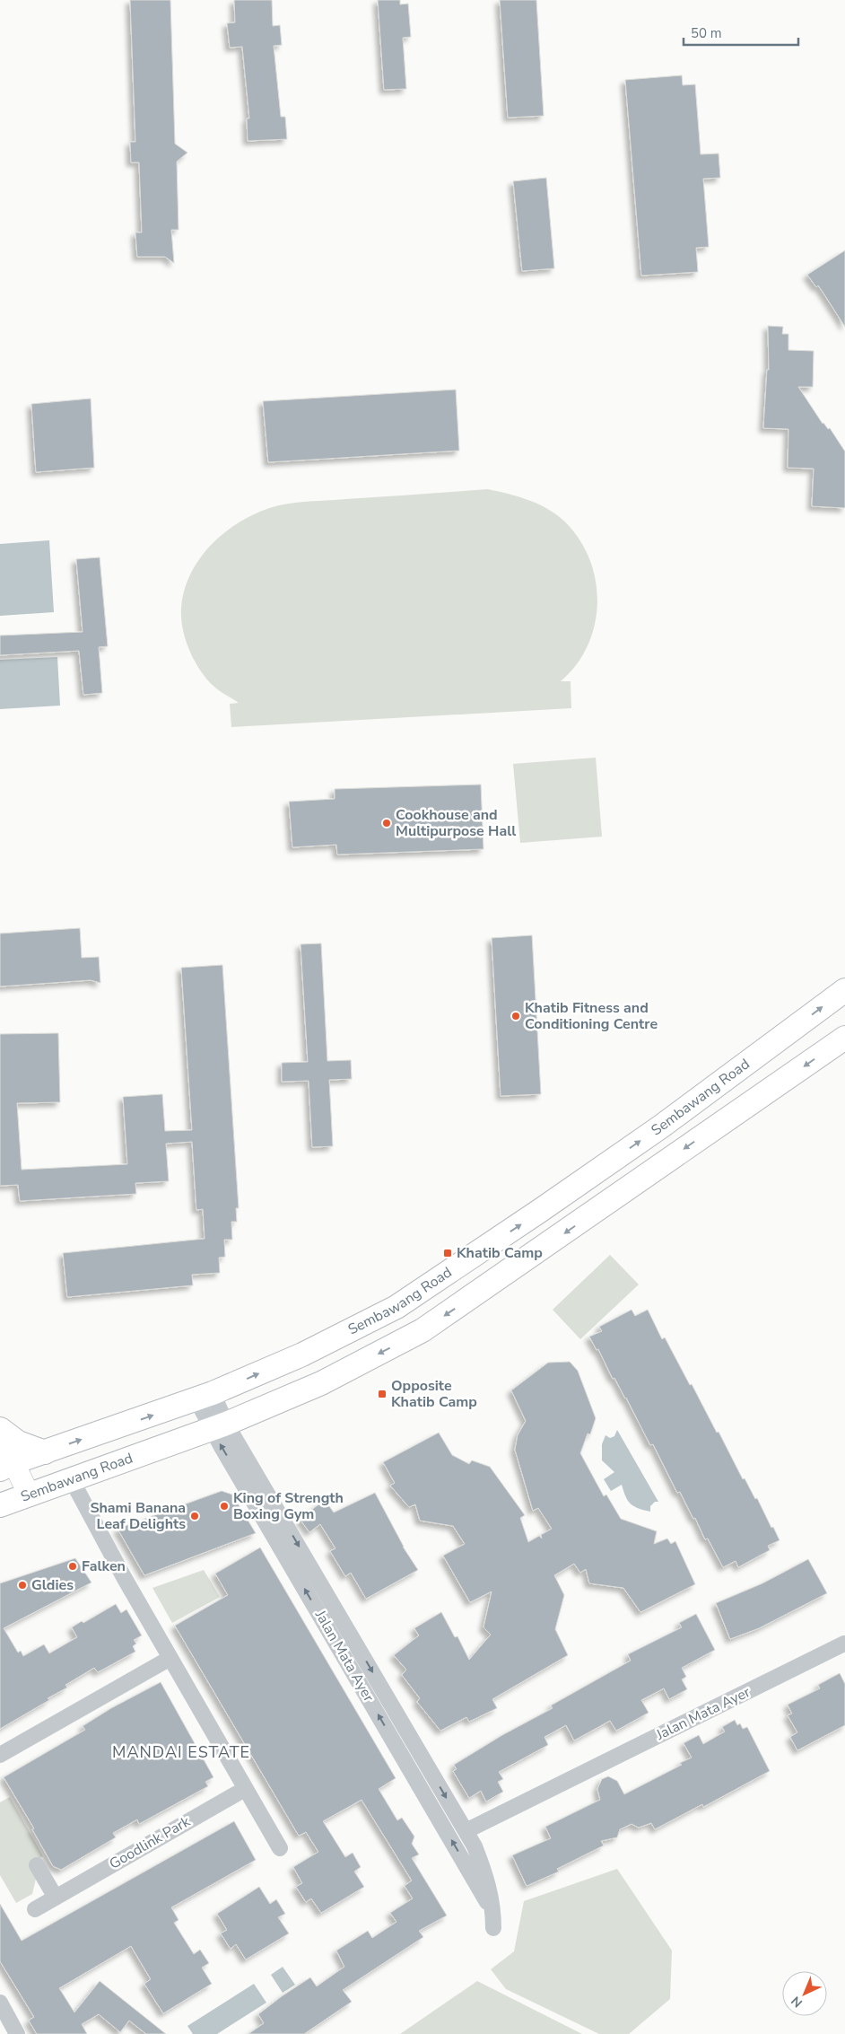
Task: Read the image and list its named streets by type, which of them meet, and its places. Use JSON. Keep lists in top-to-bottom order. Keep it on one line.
{"streets":{"main road":["Sembawang Road"],"street":["Jalan Mata Ayer","Goodlink Park"]},"crossings":[["Sembawang Road","Jalan Mata Ayer"]],"districts":["MANDAI ESTATE"],"places":{"other":["Cookhouse and Multipurpose Hall","Khatib Fitness and Conditioning Centre","King of Strength Boxing Gym","Shami Banana Leaf Delights","Falken","Gldies"],"transit":["Khatib Camp","Opposite Khatib Camp"]},"scale_bar":"50 m","north":"bottom left"}
